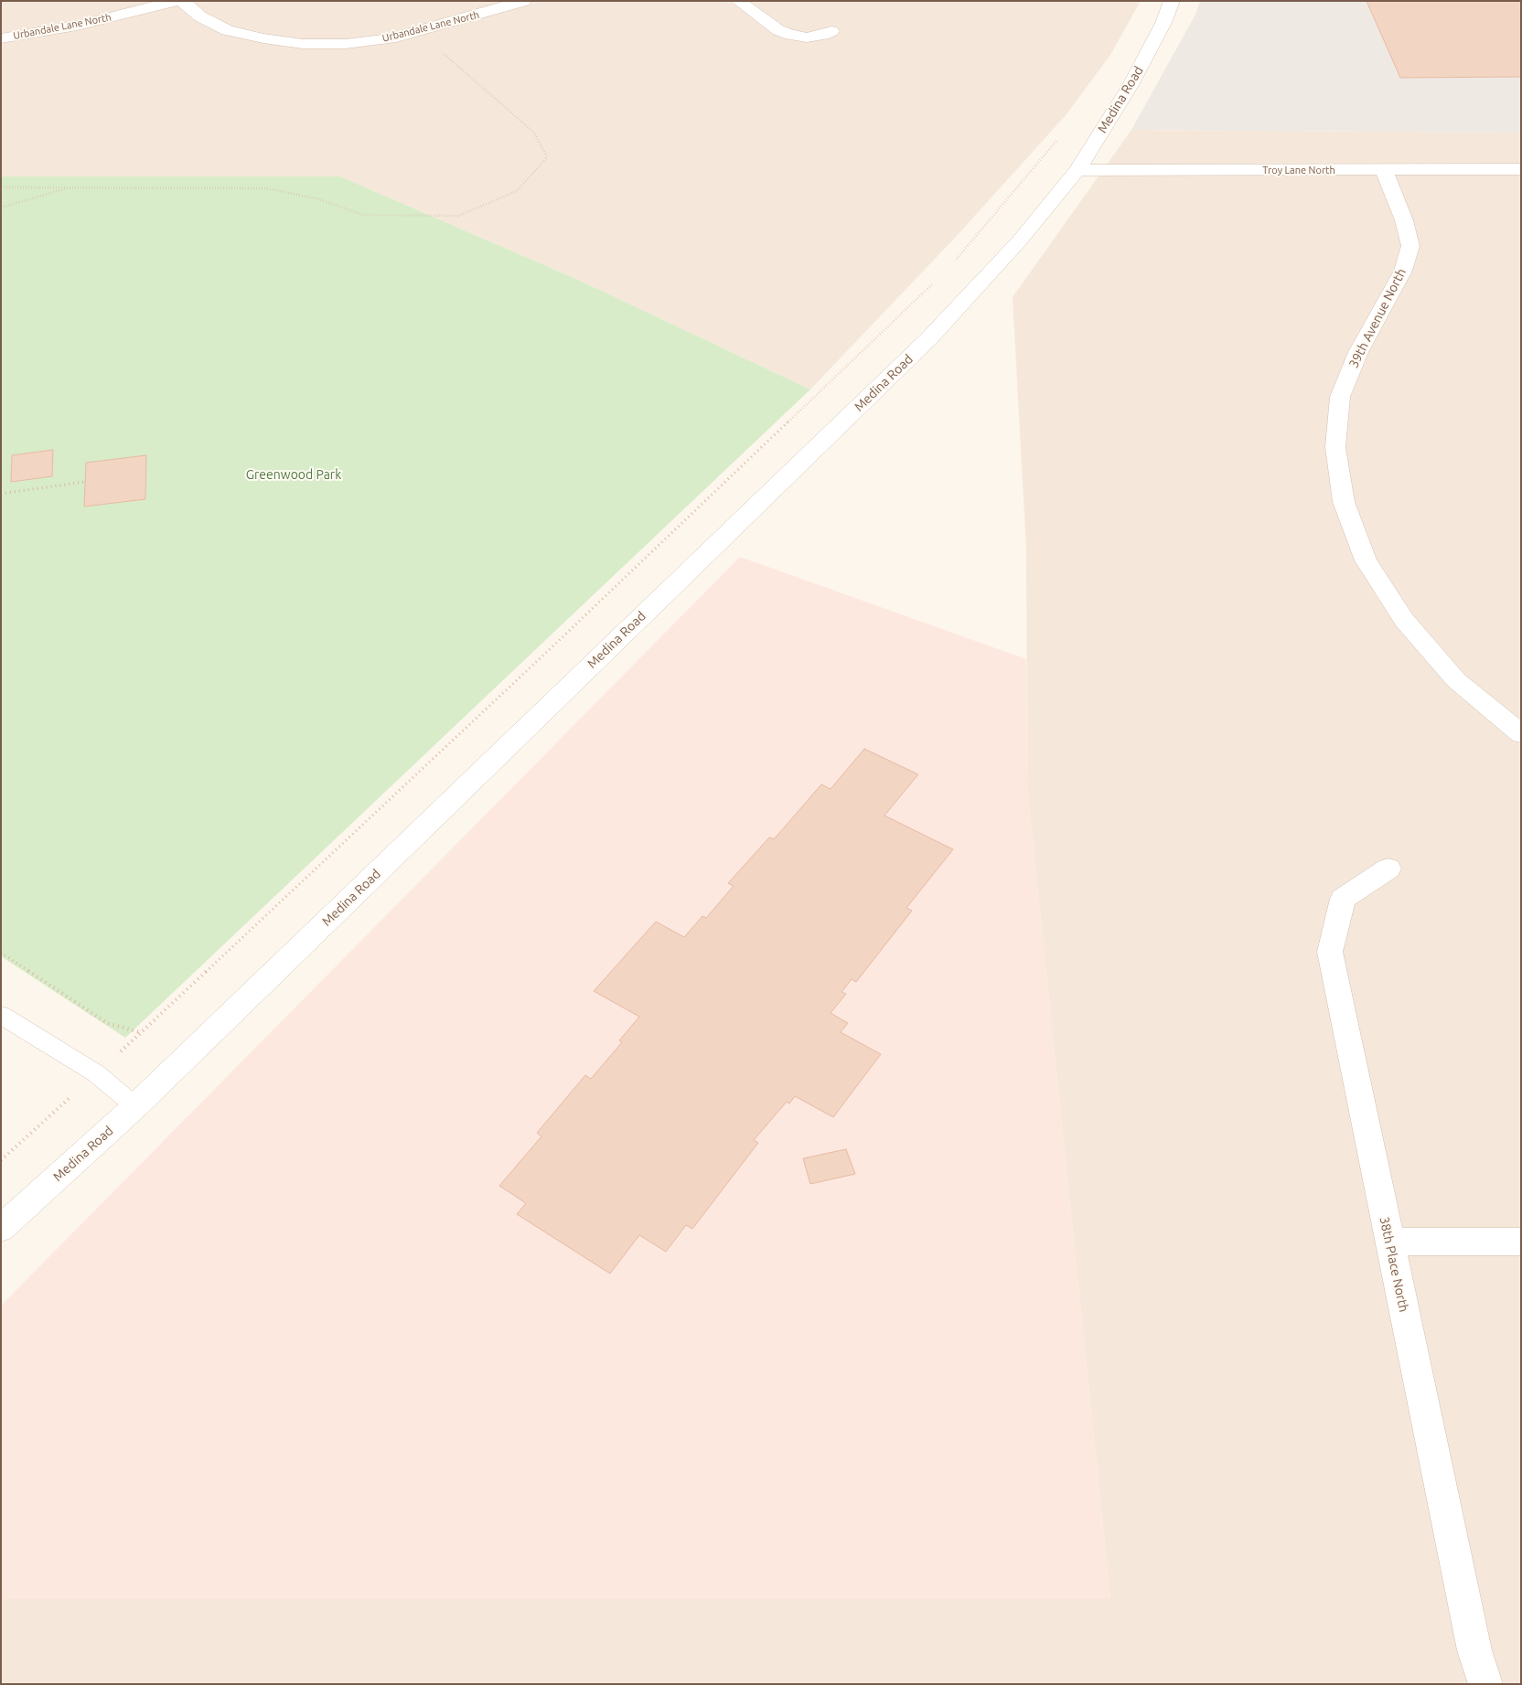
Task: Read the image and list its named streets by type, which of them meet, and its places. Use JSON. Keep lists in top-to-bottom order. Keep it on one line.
{"streets":{"street":["Urbandale Lane North","Medina Road","Troy Lane North","39th Avenue North","38th Place North"]},"crossings":[["Medina Road","Troy Lane North"],["Troy Lane North","39th Avenue North"]],"parks":["Greenwood Park"]}
